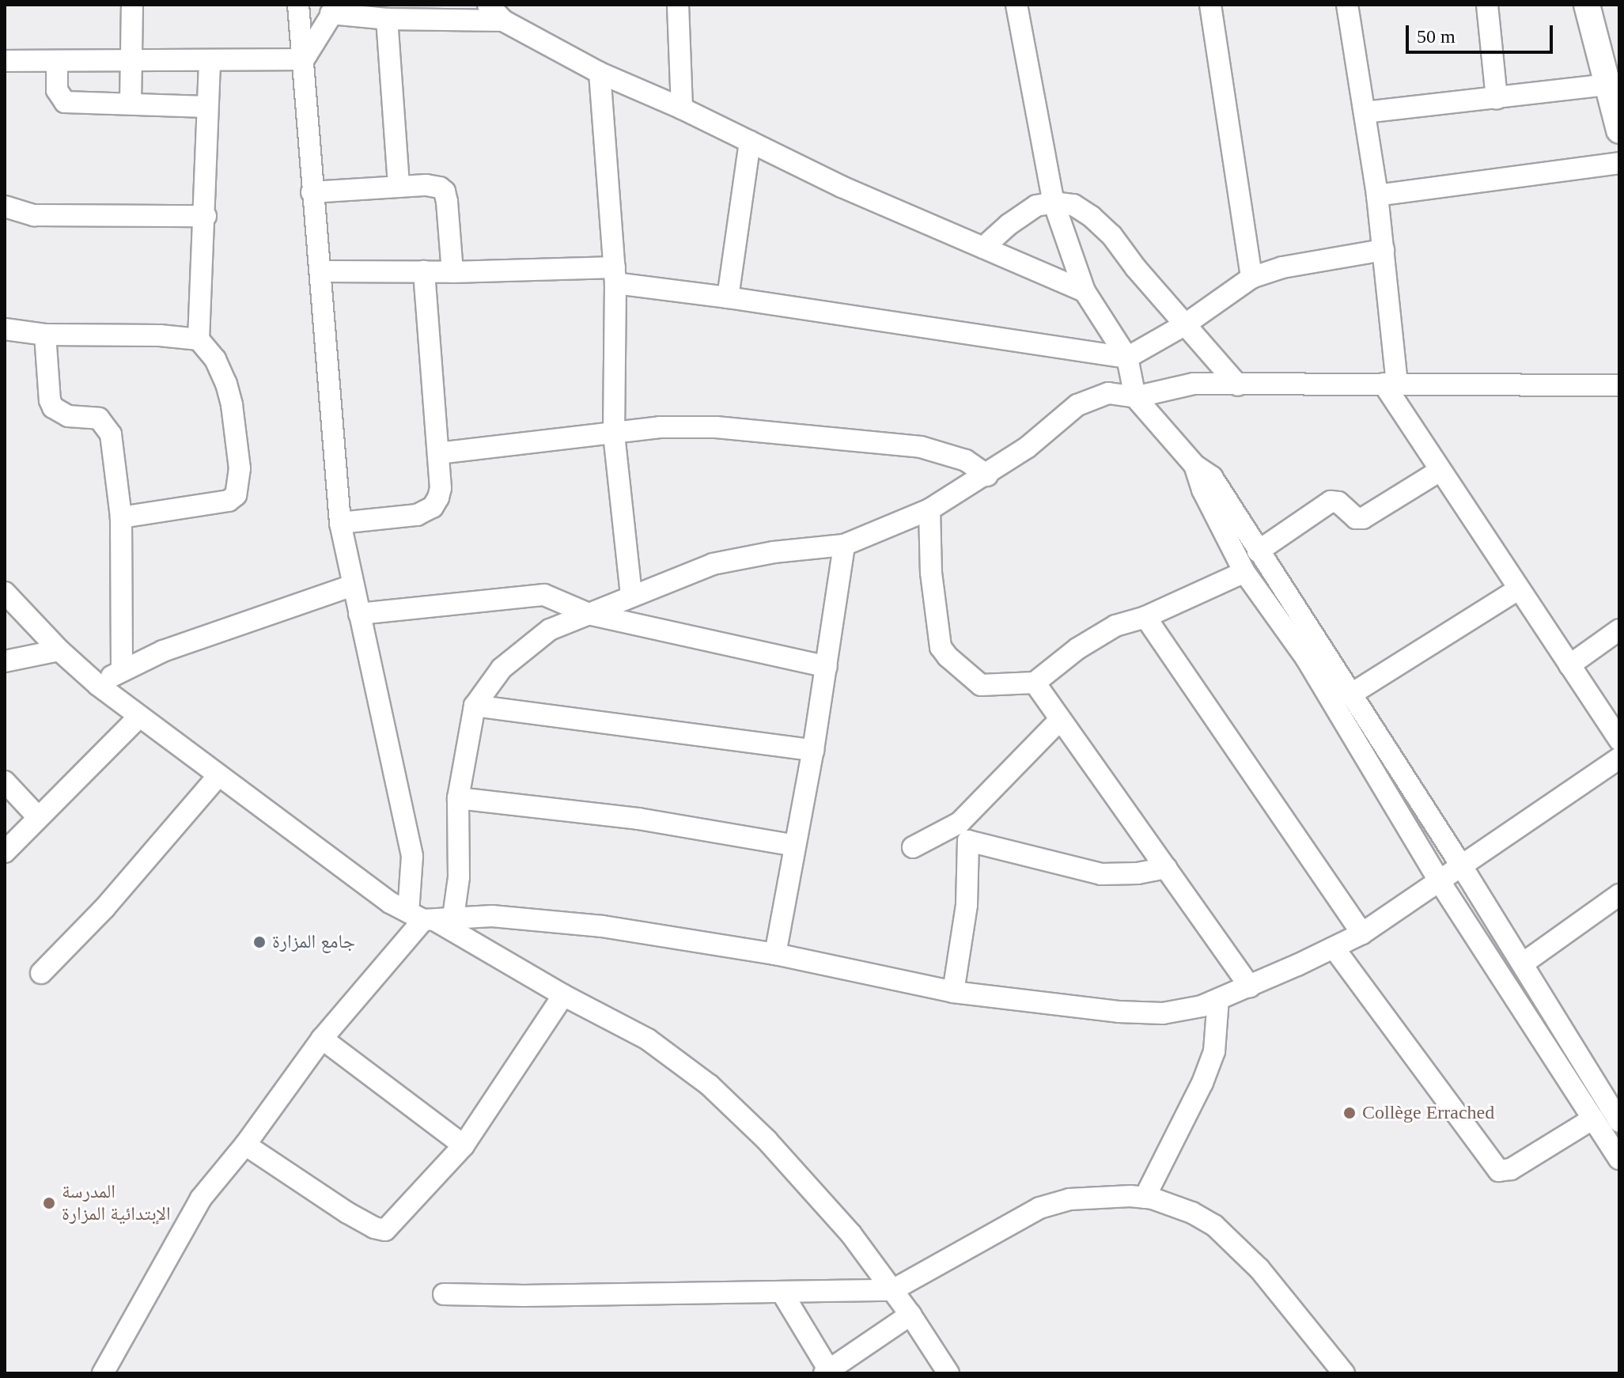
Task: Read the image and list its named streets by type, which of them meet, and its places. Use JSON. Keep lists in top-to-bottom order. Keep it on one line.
{"places":["جامع المزارة","Collège Errached","المدرسة الإبتدائية المزارة"],"scale_bar":"50 m"}
